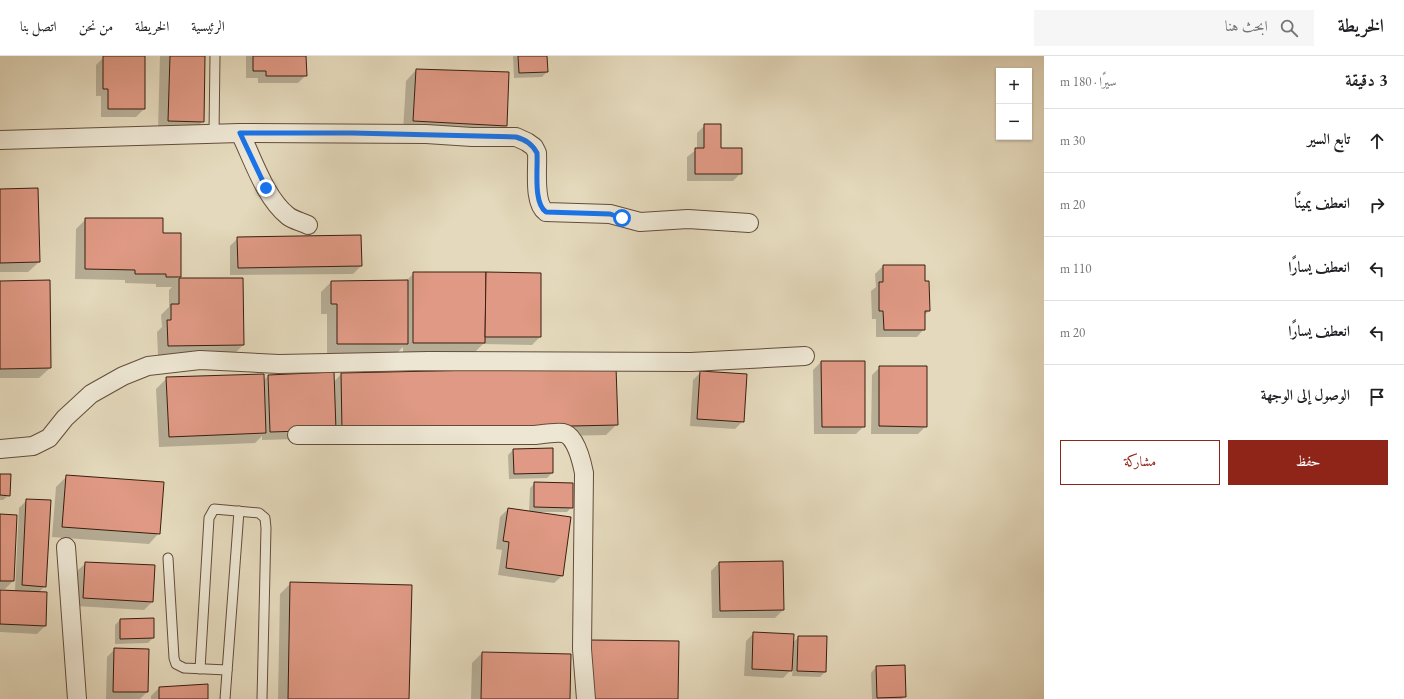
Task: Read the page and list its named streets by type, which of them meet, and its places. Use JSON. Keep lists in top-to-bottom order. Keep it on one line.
{"page":{"header":"الخريطة","search":"ابحث هنا","nav":["الرئيسية","الخريطة","من نحن","اتصل بنا"],"heading":["3 دقيقة","سيرًا · 180 m"],"map_buttons":["+","−"],"list":[["تابع السير","30 m"],["انعطف يمينًا","20 m"],["انعطف يسارًا","110 m"],["انعطف يسارًا","20 m"],"الوصول إلى الوجهة"],"buttons":["حفظ","مشاركة"]}}
